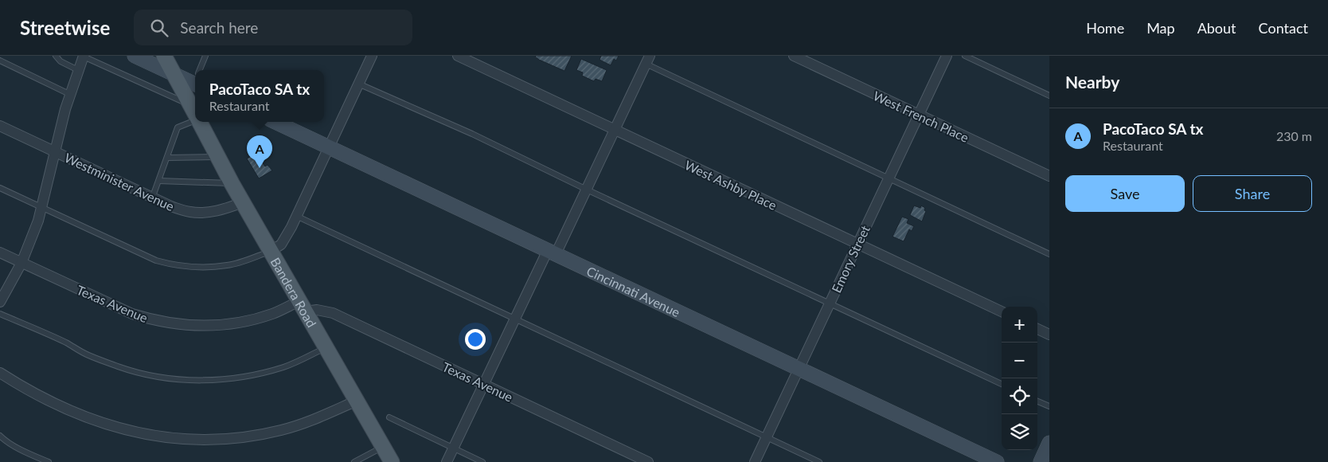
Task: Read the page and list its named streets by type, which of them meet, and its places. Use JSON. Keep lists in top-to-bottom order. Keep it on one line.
{"streets":{"main road":["Bandera Road"],"street":["West French Place","Westminister Avenue","West Ashby Place","Emory Street","Cincinnati Avenue","Texas Avenue"]},"crossings":[["West French Place","Emory Street"],["Westminister Avenue","Bandera Road"],["West Ashby Place","Emory Street"],["Emory Street","Cincinnati Avenue"],["Bandera Road","Texas Avenue"]],"page":{"header":"Streetwise","search":"Search here","nav":["Home","Map","About","Contact"],"heading":"Nearby","popup":["PacoTaco SA tx","Restaurant"],"list":[{"mark":"A","name":"PacoTaco SA tx","note":"Restaurant","value":"230 m"}],"pins":"A","buttons":["Save","Share"],"map_buttons":["+","−"]}}
